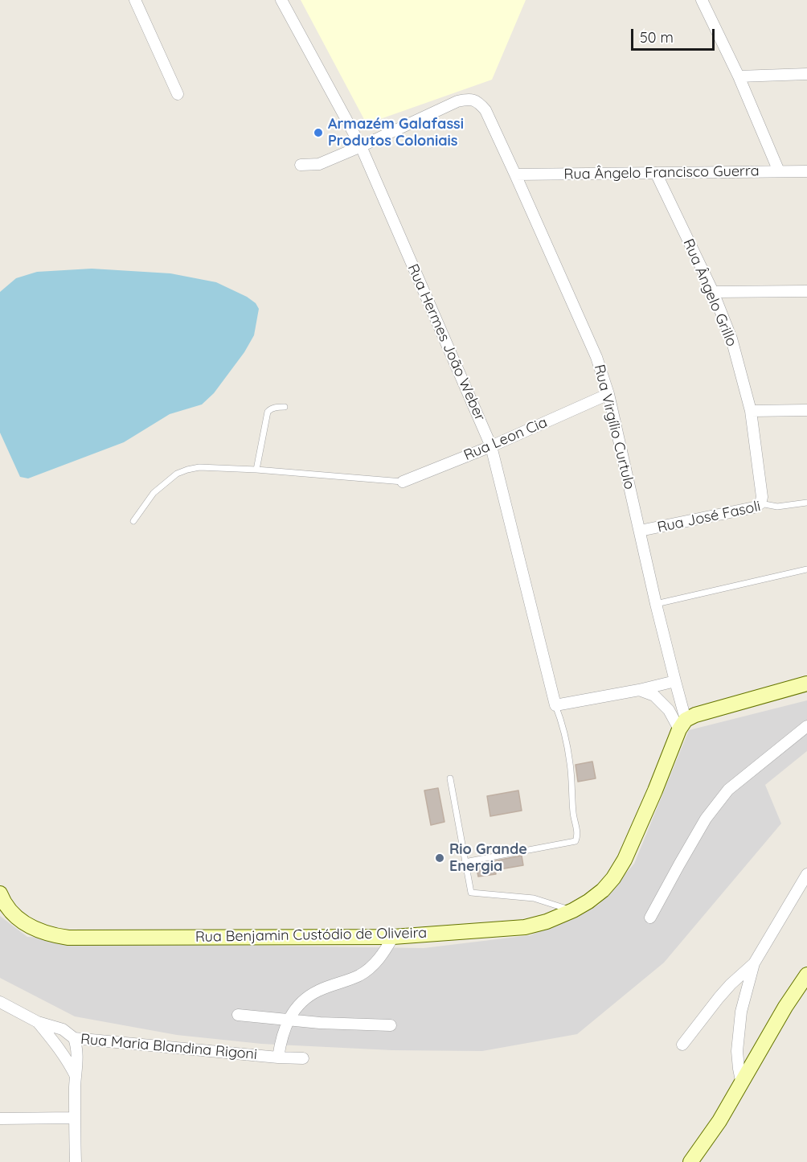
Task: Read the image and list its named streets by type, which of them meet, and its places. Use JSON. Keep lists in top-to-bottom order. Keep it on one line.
{"streets":{"main road":["Rua Benjamin Custódio de Oliveira"],"street":["Rua Ângelo Francisco Guerra","Rua Ângelo Grillo","Rua Hermes João Weber","Rua Virgílio Curtulo","Rua Leon Cia","Rua José Fasoli","Rua Maria Blandina Rigoni"]},"crossings":[["Rua Ângelo Francisco Guerra","Rua Ângelo Grillo"],["Rua Ângelo Francisco Guerra","Rua Virgílio Curtulo"],["Rua Ângelo Grillo","Rua José Fasoli"],["Rua Hermes João Weber","Rua Virgílio Curtulo"],["Rua Hermes João Weber","Rua Leon Cia"],["Rua Virgílio Curtulo","Rua Leon Cia"],["Rua Virgílio Curtulo","Rua José Fasoli"],["Rua Virgílio Curtulo","Rua Benjamin Custódio de Oliveira"]],"places":["Armazém Galafassi Produtos Coloniais","Rio Grande Energia"],"scale_bar":"50 m"}
